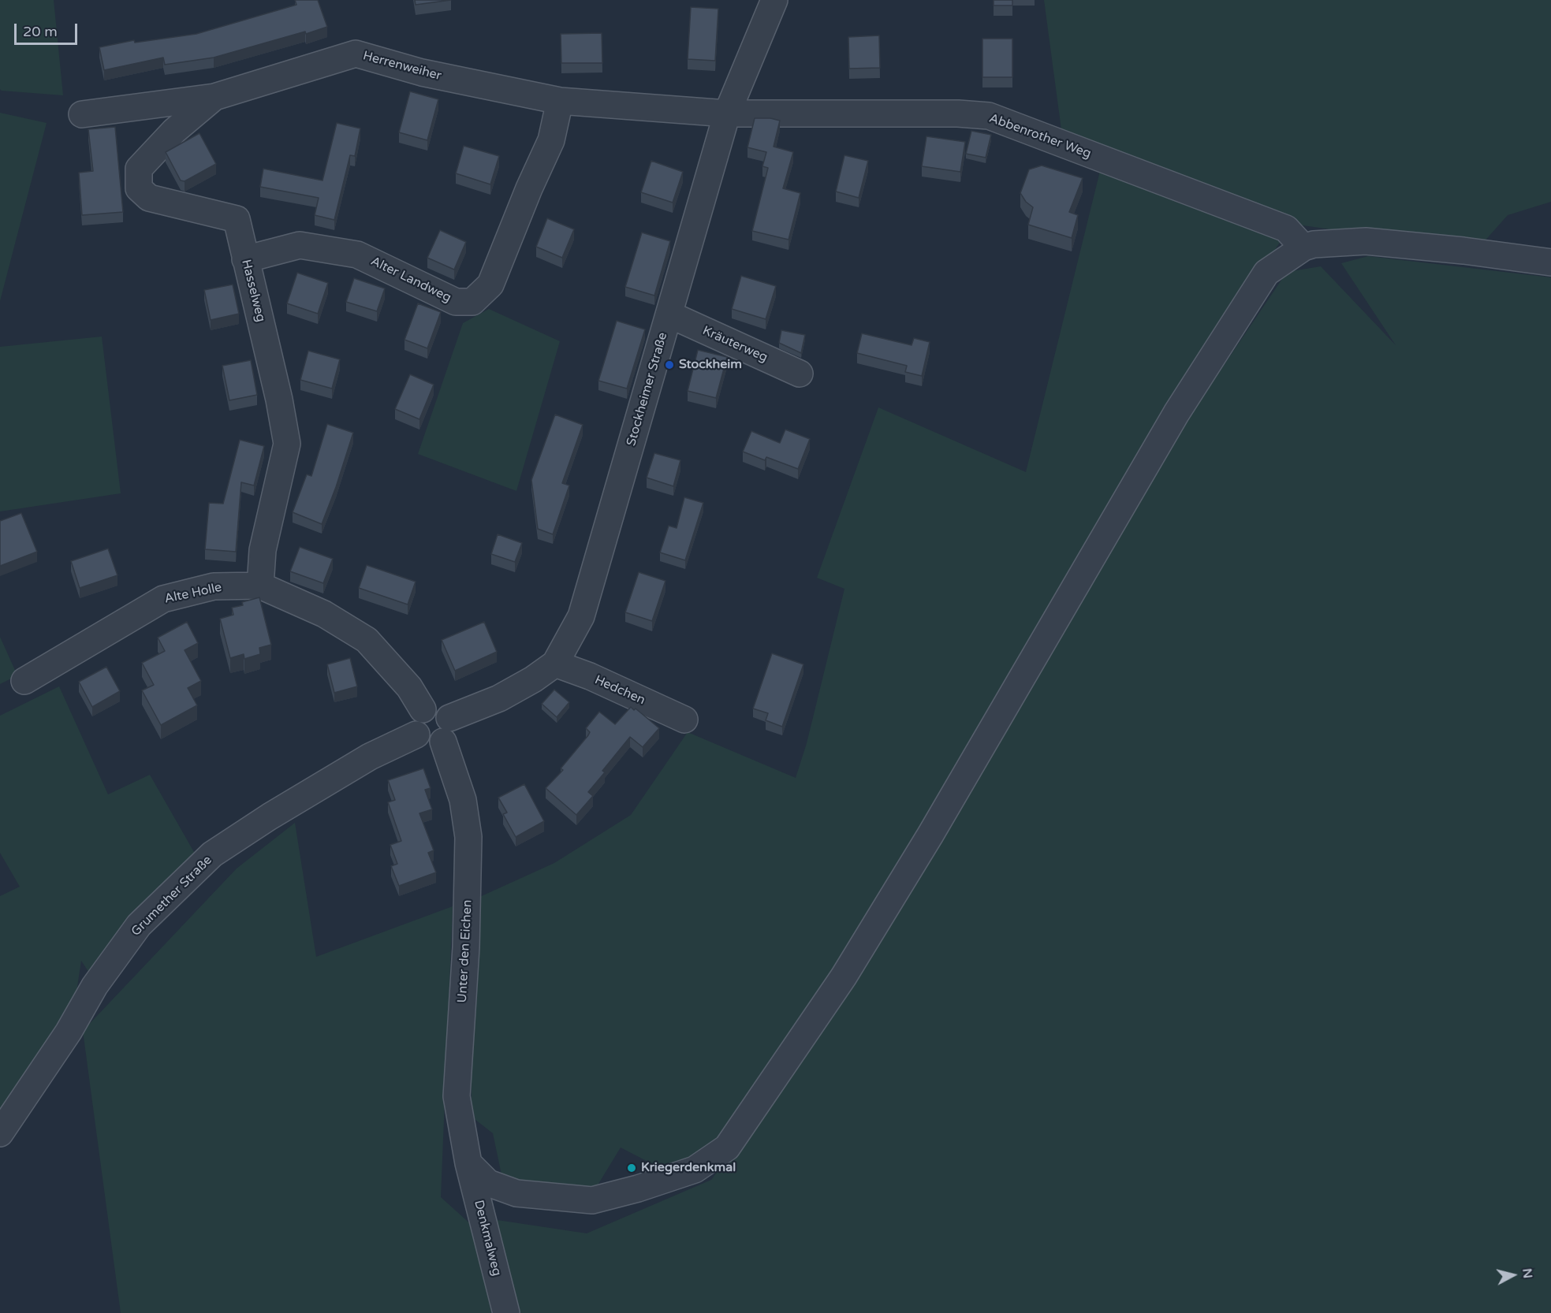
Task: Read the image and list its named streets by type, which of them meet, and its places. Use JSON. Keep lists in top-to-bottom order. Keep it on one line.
{"streets":{"street":["Herrenweiher","Abbenrother Weg","Alter Landweg","Hasselweg","Kräuterweg","Stockheimer Straße","Alte Holle","Hedchen","Grumether Straße","Unter den Eichen","Denkmalweg"]},"crossings":[["Herrenweiher","Abbenrother Weg"],["Herrenweiher","Alter Landweg"],["Herrenweiher","Hasselweg"],["Herrenweiher","Stockheimer Straße"],["Abbenrother Weg","Stockheimer Straße"],["Alter Landweg","Hasselweg"],["Hasselweg","Alte Holle"],["Kräuterweg","Stockheimer Straße"],["Stockheimer Straße","Alte Holle"],["Stockheimer Straße","Hedchen"],["Stockheimer Straße","Grumether Straße"],["Stockheimer Straße","Unter den Eichen"],["Alte Holle","Grumether Straße"],["Alte Holle","Unter den Eichen"],["Grumether Straße","Unter den Eichen"],["Unter den Eichen","Denkmalweg"]],"places":["Stockheim","Kriegerdenkmal"],"scale_bar":"20 m","north":"right"}
